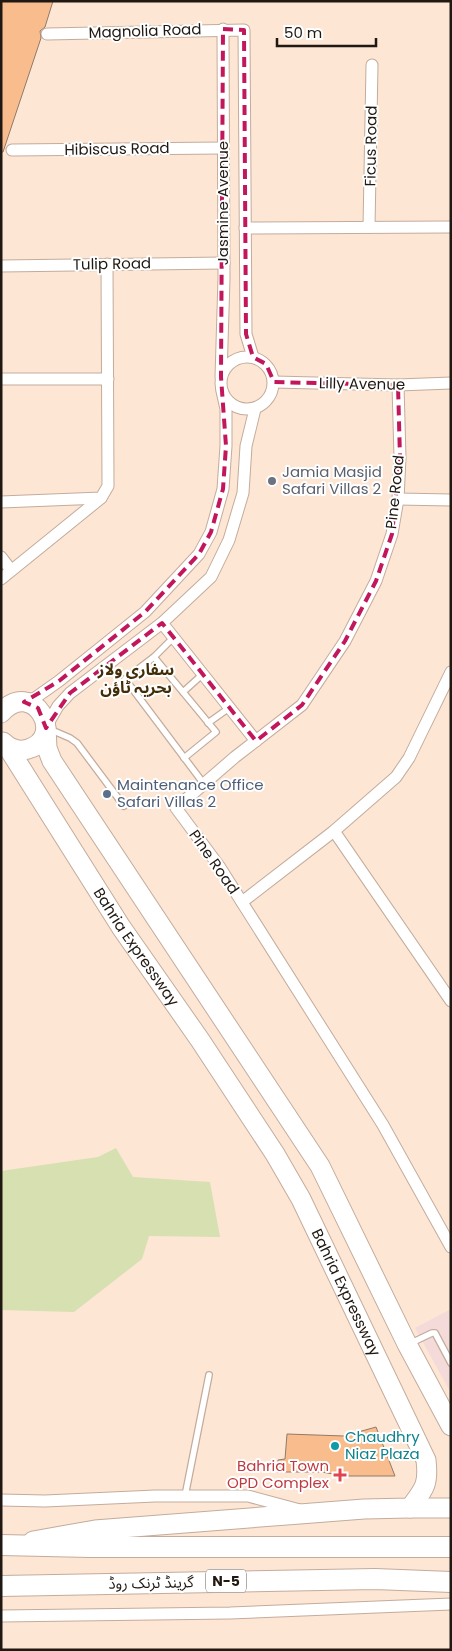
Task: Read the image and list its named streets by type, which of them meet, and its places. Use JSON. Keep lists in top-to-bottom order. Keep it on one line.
{"streets":{"highway":["N-5","گرینڈ ٹرنک روڈ"],"main road":["Bahria Expressway"],"street":["Magnolia Road","Ficus Road","Hibiscus Road","Jasmine Avenue","Tulip Road","Lilly Avenue","Pine Road"]},"crossings":[["Magnolia Road","Jasmine Avenue"],["Hibiscus Road","Jasmine Avenue"],["Jasmine Avenue","Tulip Road"],["Jasmine Avenue","Lilly Avenue"],["Lilly Avenue","Pine Road"]],"districts":["سفاری ولاز بحریہ ٹاؤن"],"places":{"other":["Jamia Masjid Safari Villas 2","Maintenance Office Safari Villas 2","Chaudhry Niaz Plaza"],"health":["Bahria Town OPD Complex"]},"scale_bar":"50 m"}
